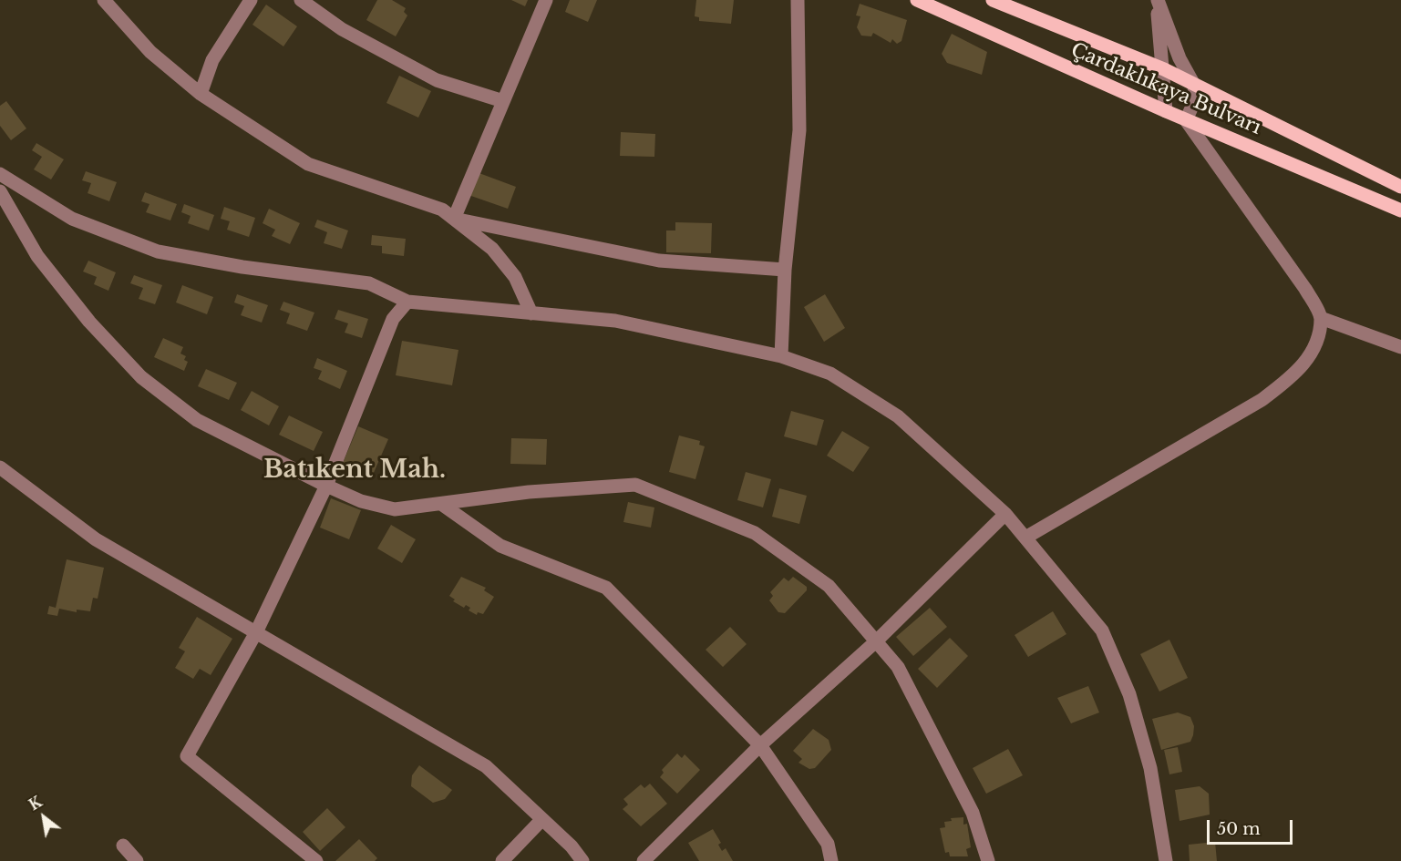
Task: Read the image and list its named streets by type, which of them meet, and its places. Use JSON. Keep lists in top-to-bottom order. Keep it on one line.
{"streets":{"main road":["Çardaklıkaya Bulvarı"]},"districts":["Batıkent Mah."],"scale_bar":"50 m","north":"top left"}
